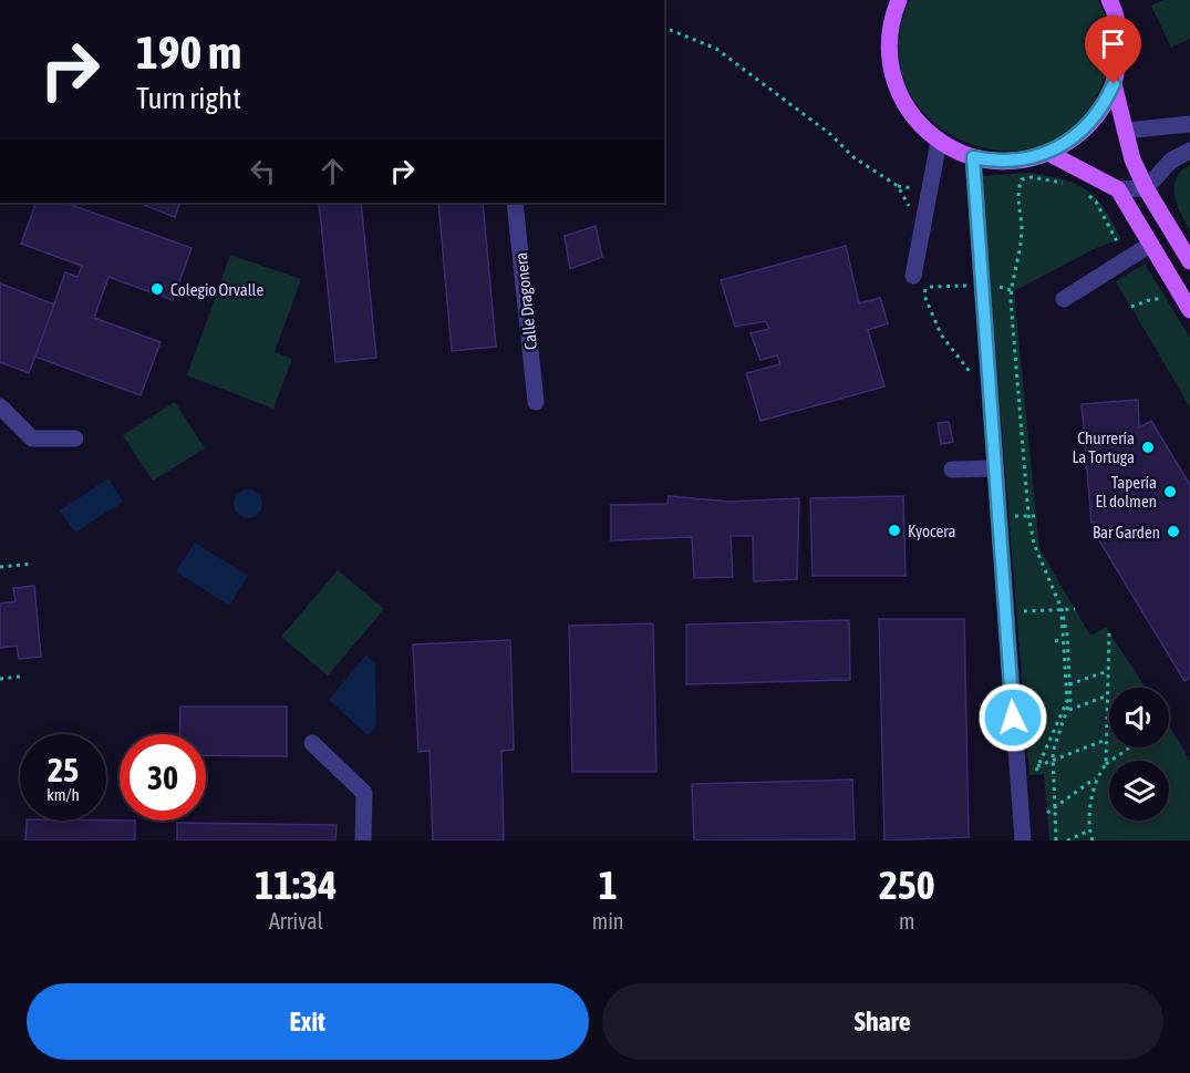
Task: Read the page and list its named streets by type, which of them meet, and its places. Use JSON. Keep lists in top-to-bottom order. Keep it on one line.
{"streets":{"street":["Calle Dragonera"]},"places":["Colegio Orvalle","Churrería La Tortuga","Tapería El dolmen","Kyocera","Bar Garden"],"page":{"turn":["190 m","Turn right"],"speed":"25 km/h","limit":"30","eta":["11:34","Arrival","1","min","250","m"],"buttons":["Exit","Share"]}}
